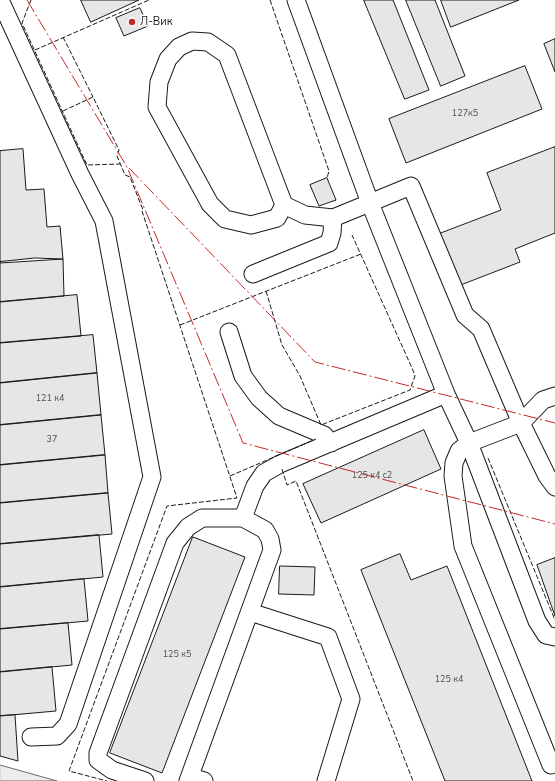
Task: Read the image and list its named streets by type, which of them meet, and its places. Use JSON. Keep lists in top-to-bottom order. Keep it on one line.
{"places":["Л-Вик"],"house_numbers":["127к5","121 к4","37","125 к4 c2","125 к5","125 к4"]}
